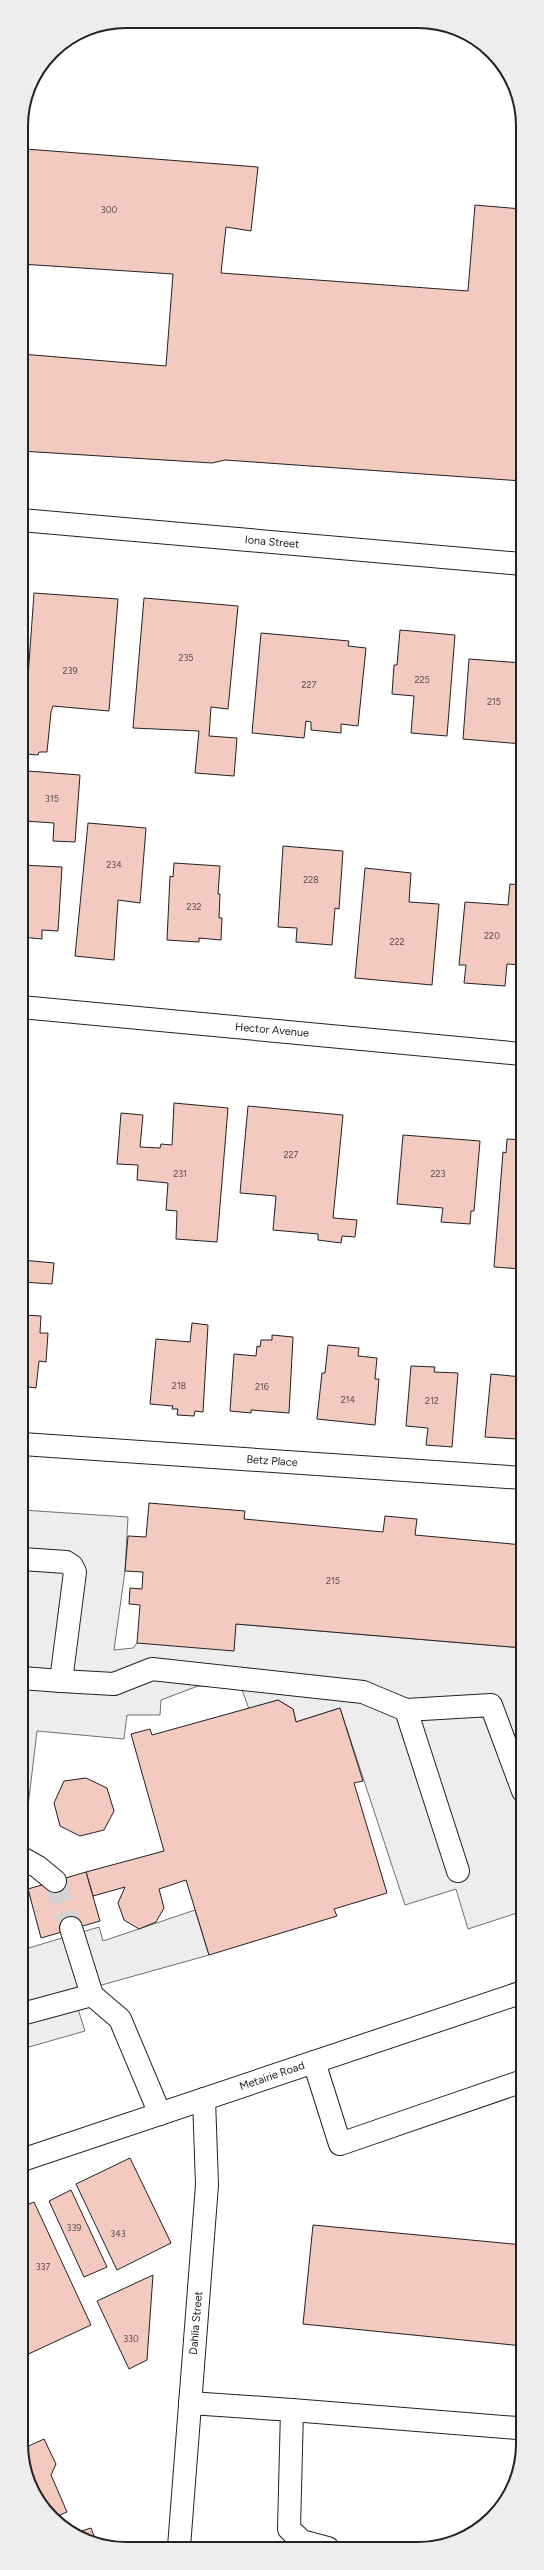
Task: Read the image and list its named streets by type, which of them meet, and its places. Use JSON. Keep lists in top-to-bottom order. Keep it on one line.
{"streets":{"street":["Iona Street","Hector Avenue","Betz Place","Metairie Road","Dahlia Street"]},"crossings":[["Metairie Road","Dahlia Street"]],"house_numbers":["300","235","239","225","227","215","315","234","228","232","220","222","227","231","223","218","216","214","212","215","339","343","337","330"]}
